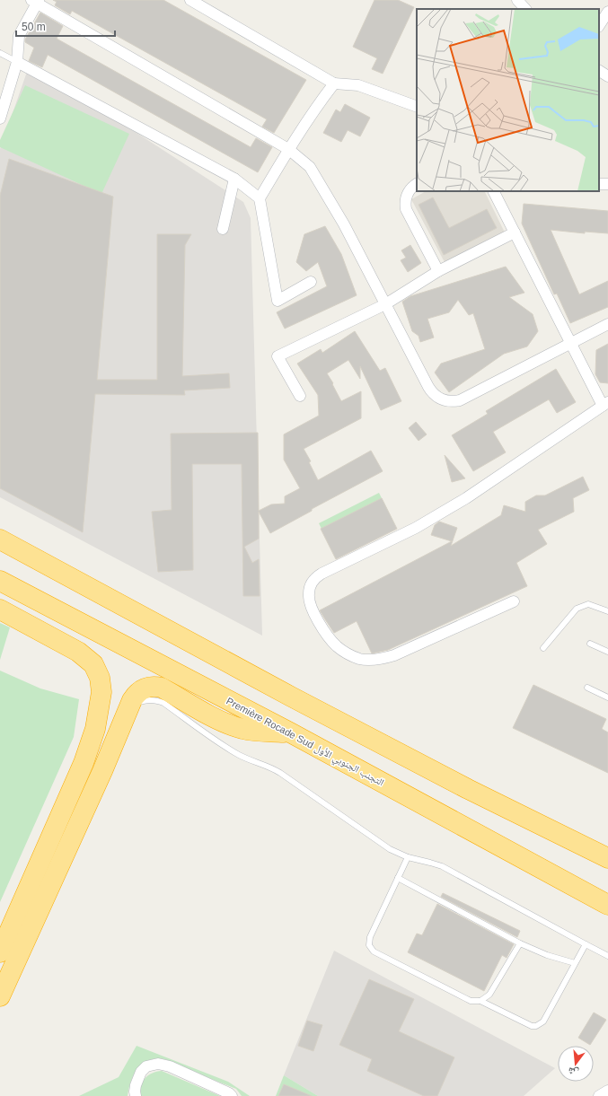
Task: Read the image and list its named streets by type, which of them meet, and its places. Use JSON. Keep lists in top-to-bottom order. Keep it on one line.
{"streets":{"highway":["Première Rocade Sud التجنب الجنوبي الأول"]},"scale_bar":"50 m","north":"bottom"}
